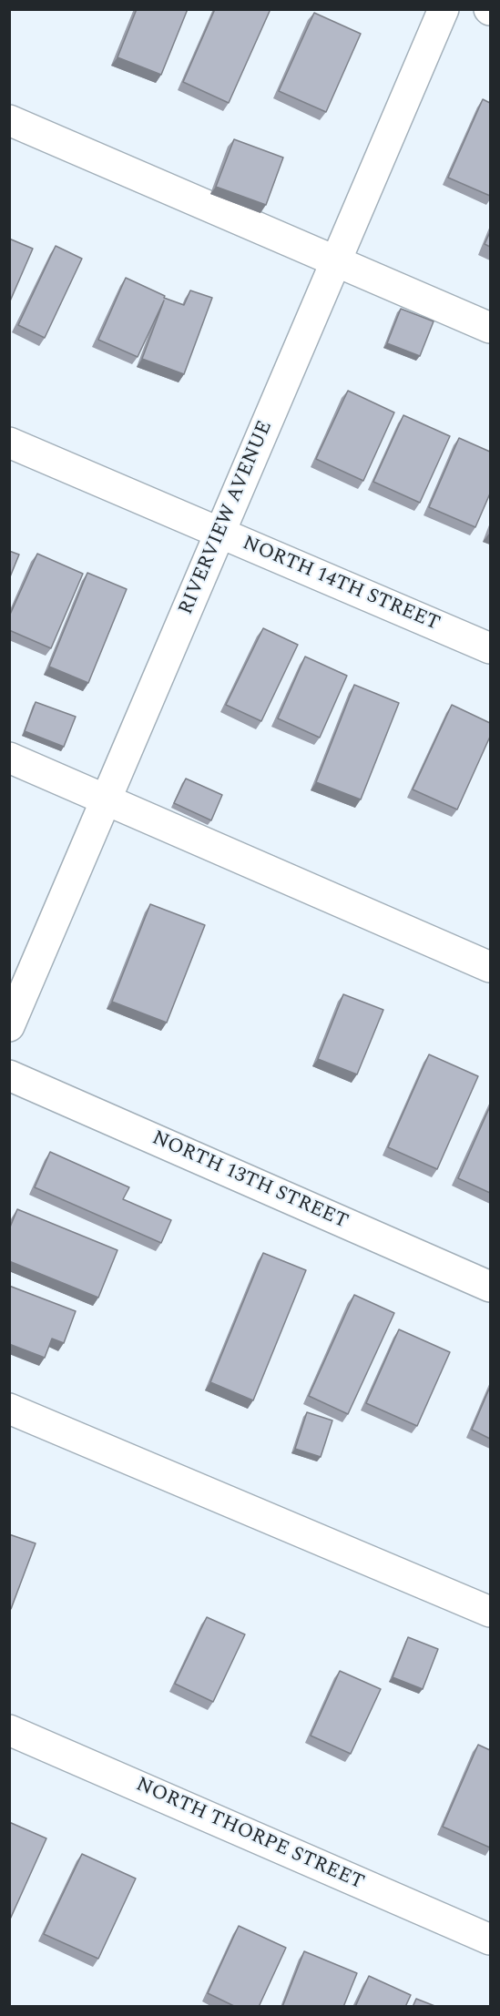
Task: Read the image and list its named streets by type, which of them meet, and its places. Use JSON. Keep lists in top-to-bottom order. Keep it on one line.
{"streets":{"street":["RIVERVIEW AVENUE","NORTH 14TH STREET","NORTH 13TH STREET","NORTH THORPE STREET"]},"crossings":[["RIVERVIEW AVENUE","NORTH 14TH STREET"]]}
